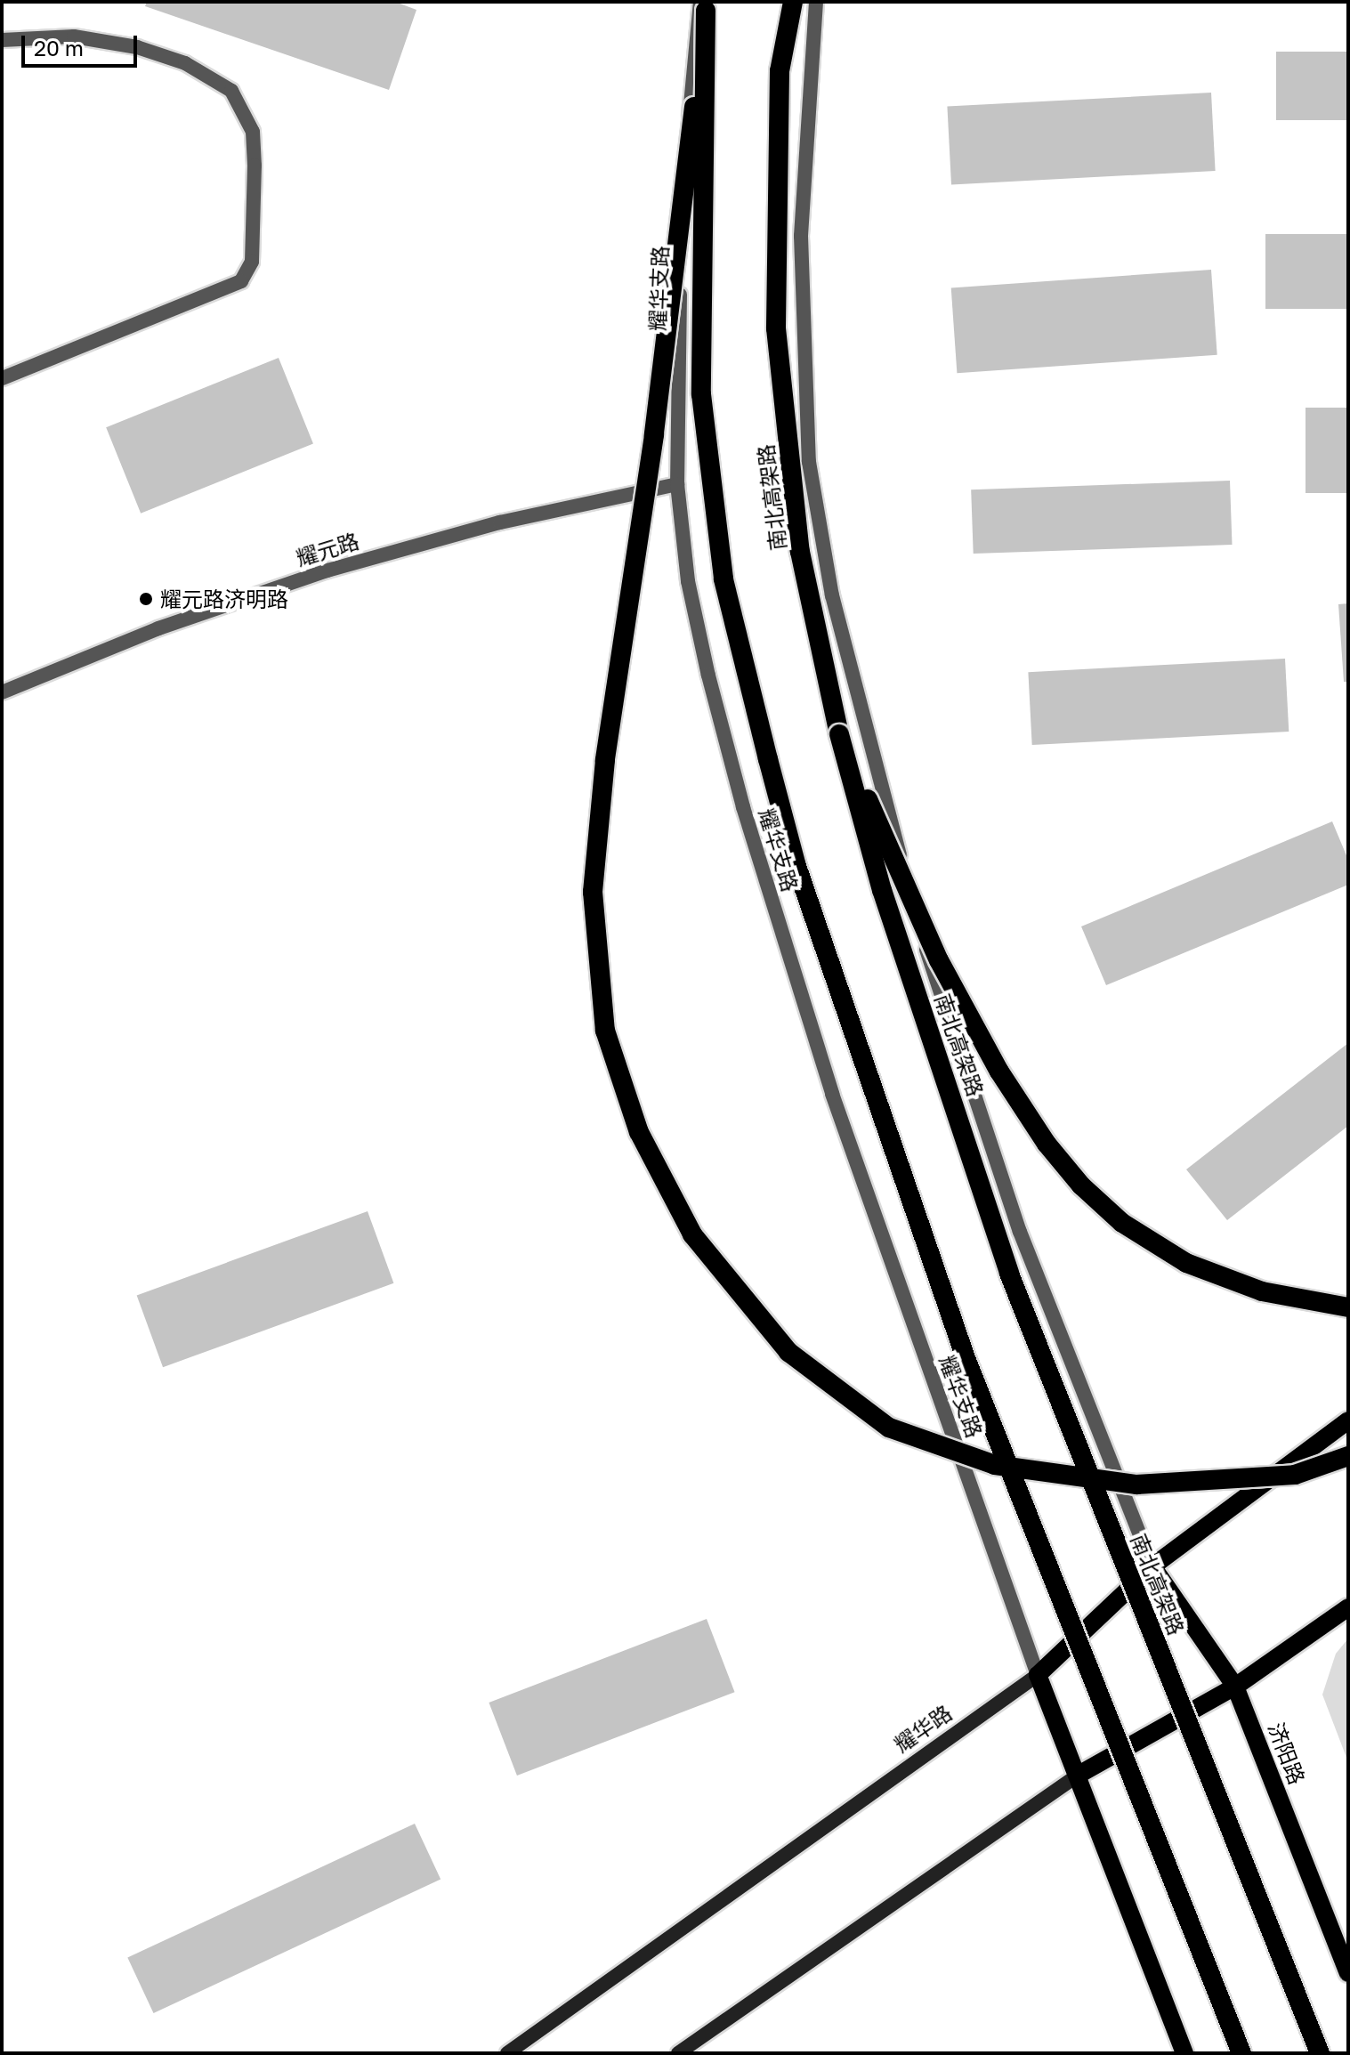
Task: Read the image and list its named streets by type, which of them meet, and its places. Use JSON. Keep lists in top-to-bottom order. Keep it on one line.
{"streets":{"highway":["南北高架路"],"main road":["耀华路","济阳路"],"street":["耀华支路","耀元路"]},"crossings":[["耀华支路","耀元路"],["耀华支路","耀华路"],["耀华路","济阳路"]],"places":["耀元路济明路"],"scale_bar":"20 m"}
